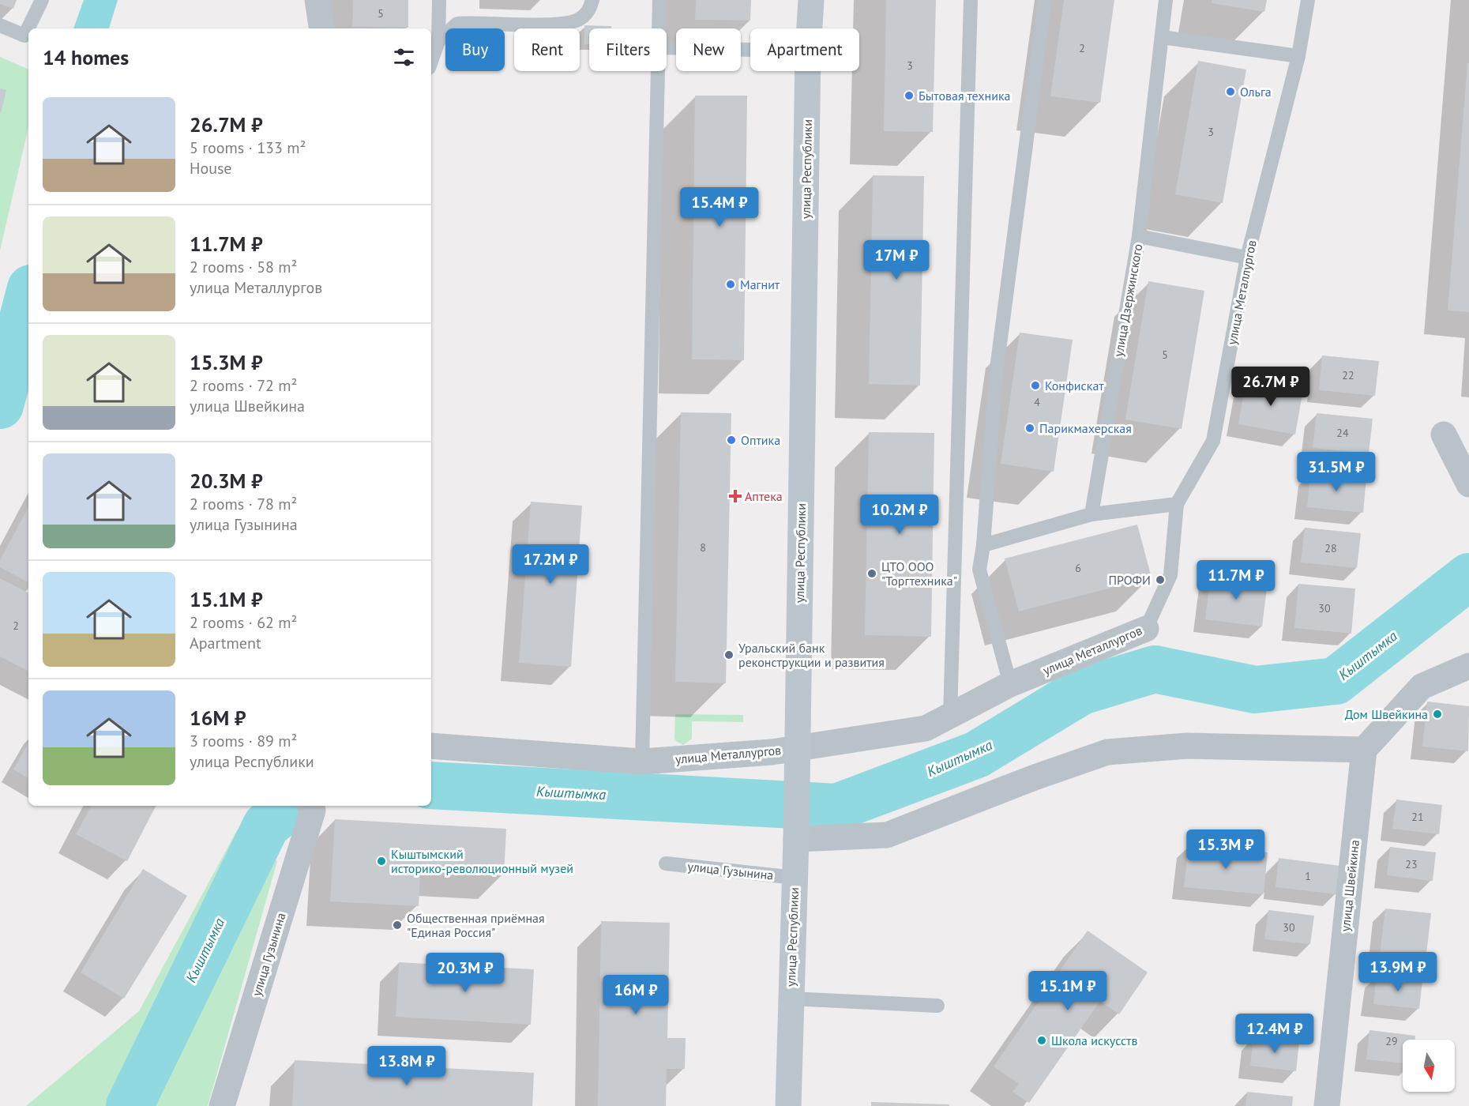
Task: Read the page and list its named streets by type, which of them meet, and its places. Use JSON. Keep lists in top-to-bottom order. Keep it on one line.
{"streets":{"main road":["улица Республики"],"street":["улица Металлургов","улица Гузынина","улица Швейкина"],"lane":["улица Дзержинского"]},"crossings":[["улица Республики","улица Металлургов"],["улица Республики","улица Гузынина"]],"water":["Кыштымка"],"places":{"other":["Ольга","Бытовая техника","Магнит","Конфискат","Парикмахерская","Оптика","ЦТО ООО \"Торгтехника\"","ПРОФИ","Уральский банк реконструкции и развития","Дом Швейкина","Кыштымский историко-революционный музей","Общественная приёмная \"Единая Россия\"","Школа искусств"],"health":["Аптека"]},"house_numbers":["5","2","3","3","5","22","4","24","8","28","6","30","2","21","23","1","30","29"],"north":"bottom","page":{"chip":["Buy","Rent","Filters","New","Apartment"],"heading":"14 homes","list":[{"name":"26.7M ₽","note":"5 rooms · 133 m² · House"},{"name":"11.7M ₽","note":"2 rooms · 58 m² · улица Металлургов"},{"name":"15.3M ₽","note":"2 rooms · 72 m² · улица Швейкина"},{"name":"20.3M ₽","note":"2 rooms · 78 m² · улица Гузынина"},{"name":"15.1M ₽","note":"2 rooms · 62 m² · Apartment"},{"name":"16M ₽","note":"3 rooms · 89 m² · улица Республики"}],"price":["15.4M ₽","17M ₽","26.7M ₽","31.5M ₽","10.2M ₽","17.2M ₽","11.7M ₽","15.3M ₽","13.9M ₽","20.3M ₽","15.1M ₽","16M ₽","12.4M ₽","13.8M ₽"]}}
